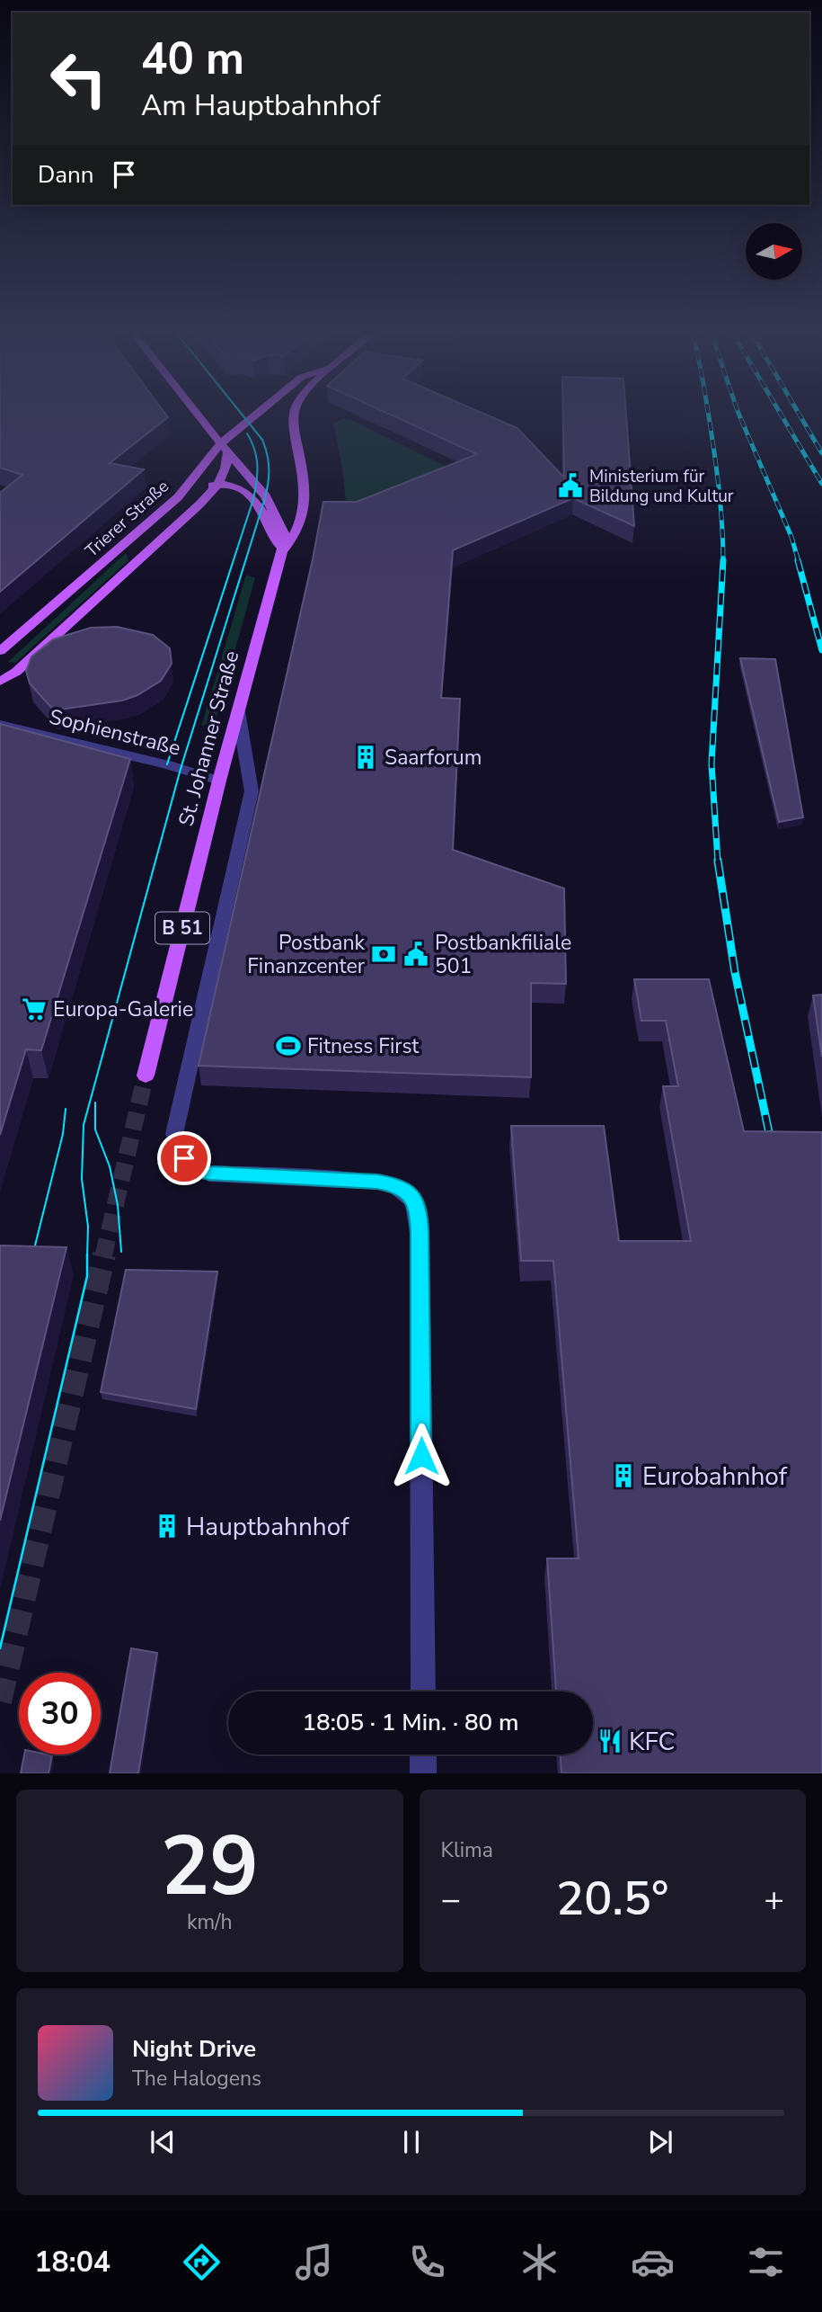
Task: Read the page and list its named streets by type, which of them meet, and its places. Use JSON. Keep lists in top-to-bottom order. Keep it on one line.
{"streets":{"main road":["Trierer Straße","St. Johanner Straße","B 51"],"street":["Sophienstraße"]},"crossings":[["Trierer Straße","B 51"],["Sophienstraße","St. Johanner Straße"],["St. Johanner Straße","B 51"]],"places":{"public building":["Ministerium für Bildung und Kultur","Postbankfiliale 501"],"building":["Saarforum","Eurobahnhof","Hauptbahnhof"],"bank":["Postbank Finanzcenter"],"supermarket":["Europa-Galerie"],"sports":["Fitness First"],"restaurant":["KFC"]},"north":"right","page":{"turn":["40 m","Am Hauptbahnhof"],"then":"Dann","limit":"30","trip":"18:05 · 1 Min. · 80 m","tile":[["29","km/h"],"Klima"],"heat":["−","20.5°","+"],"song":["Night Drive","The Halogens"],"tabs":"18:04"}}
